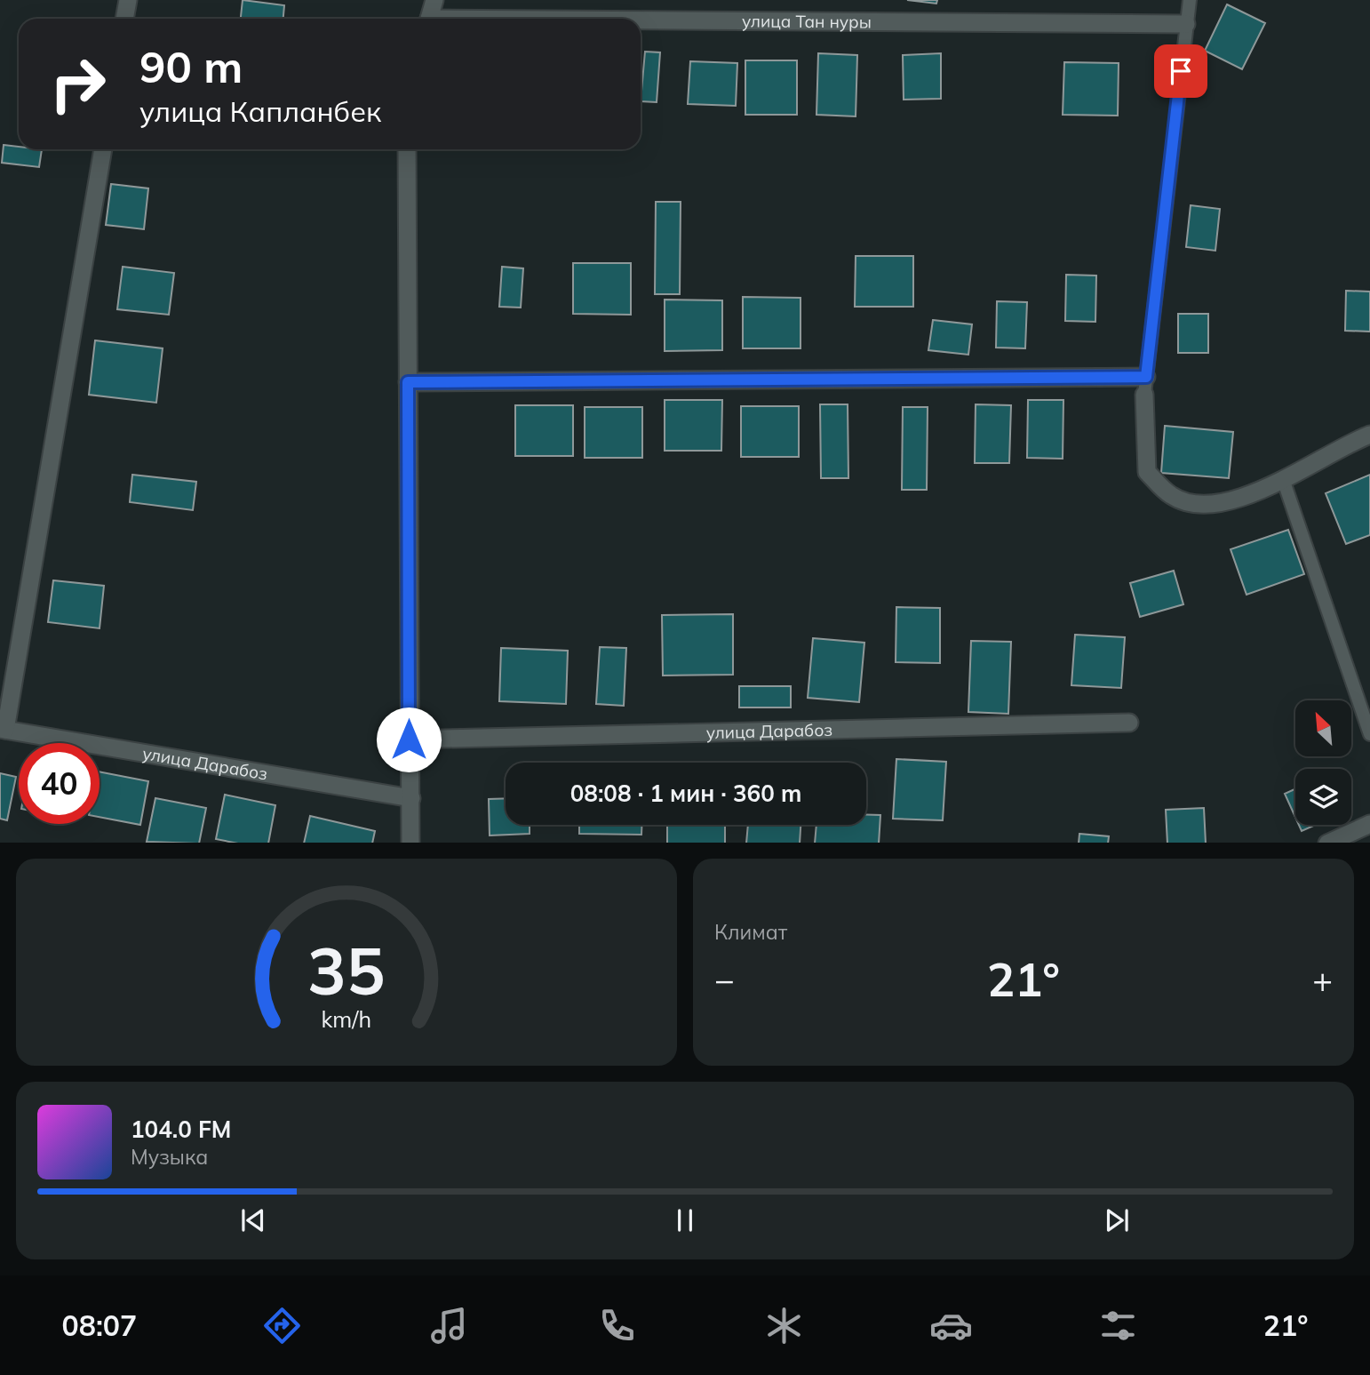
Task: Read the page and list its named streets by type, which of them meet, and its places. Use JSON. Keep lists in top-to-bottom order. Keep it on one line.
{"streets":{"street":["улица Тан нуры","улица Дарабоз"]},"north":"top left","page":{"turn":["90 m","улица Капланбек"],"limit":"40","trip":"08:08 · 1 мин · 360 m","tile":"Климат","heat":["−","21°","+"],"song":["104.0 FM","Музыка"],"tabs":["08:07","21°"],"gauge":["35","km/h"]}}
